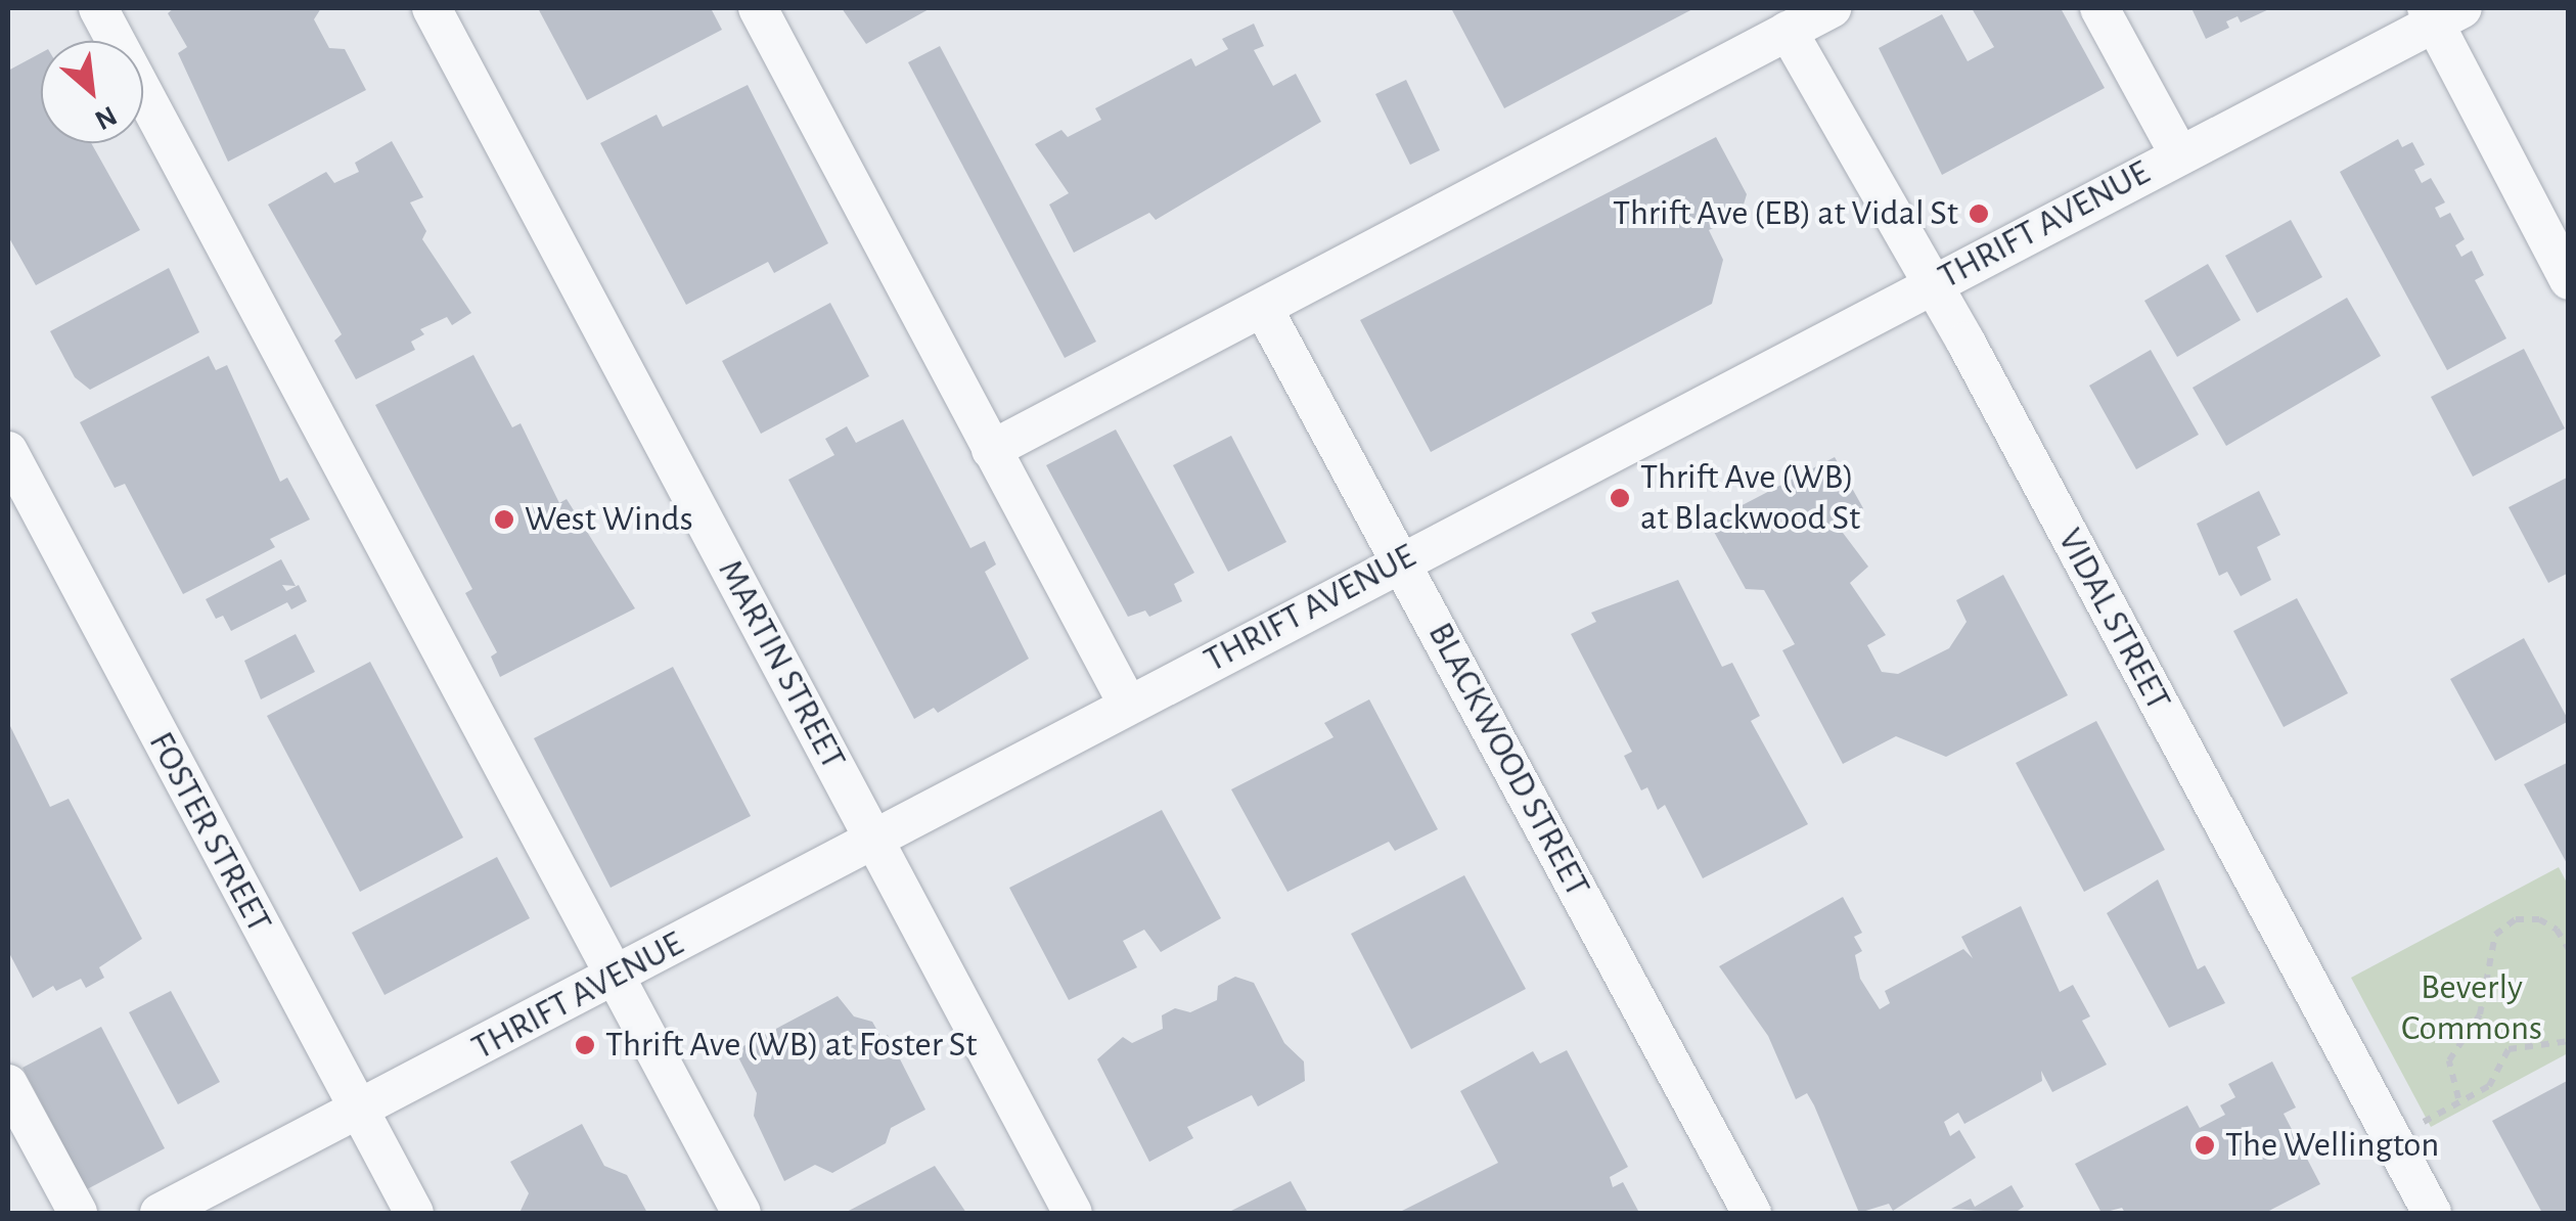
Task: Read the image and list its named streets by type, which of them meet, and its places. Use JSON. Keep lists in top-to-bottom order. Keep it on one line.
{"streets":{"street":["THRIFT AVENUE","VIDAL STREET","MARTIN STREET","BLACKWOOD STREET","FOSTER STREET"]},"crossings":[["THRIFT AVENUE","VIDAL STREET"],["THRIFT AVENUE","MARTIN STREET"],["THRIFT AVENUE","BLACKWOOD STREET"],["THRIFT AVENUE","FOSTER STREET"]],"parks":["Beverly Commons"],"places":["Thrift Ave (EB) at Vidal St","Thrift Ave (WB) at Blackwood St","West Winds","Thrift Ave (WB) at Foster St","The Wellington"],"north":"bottom right"}
